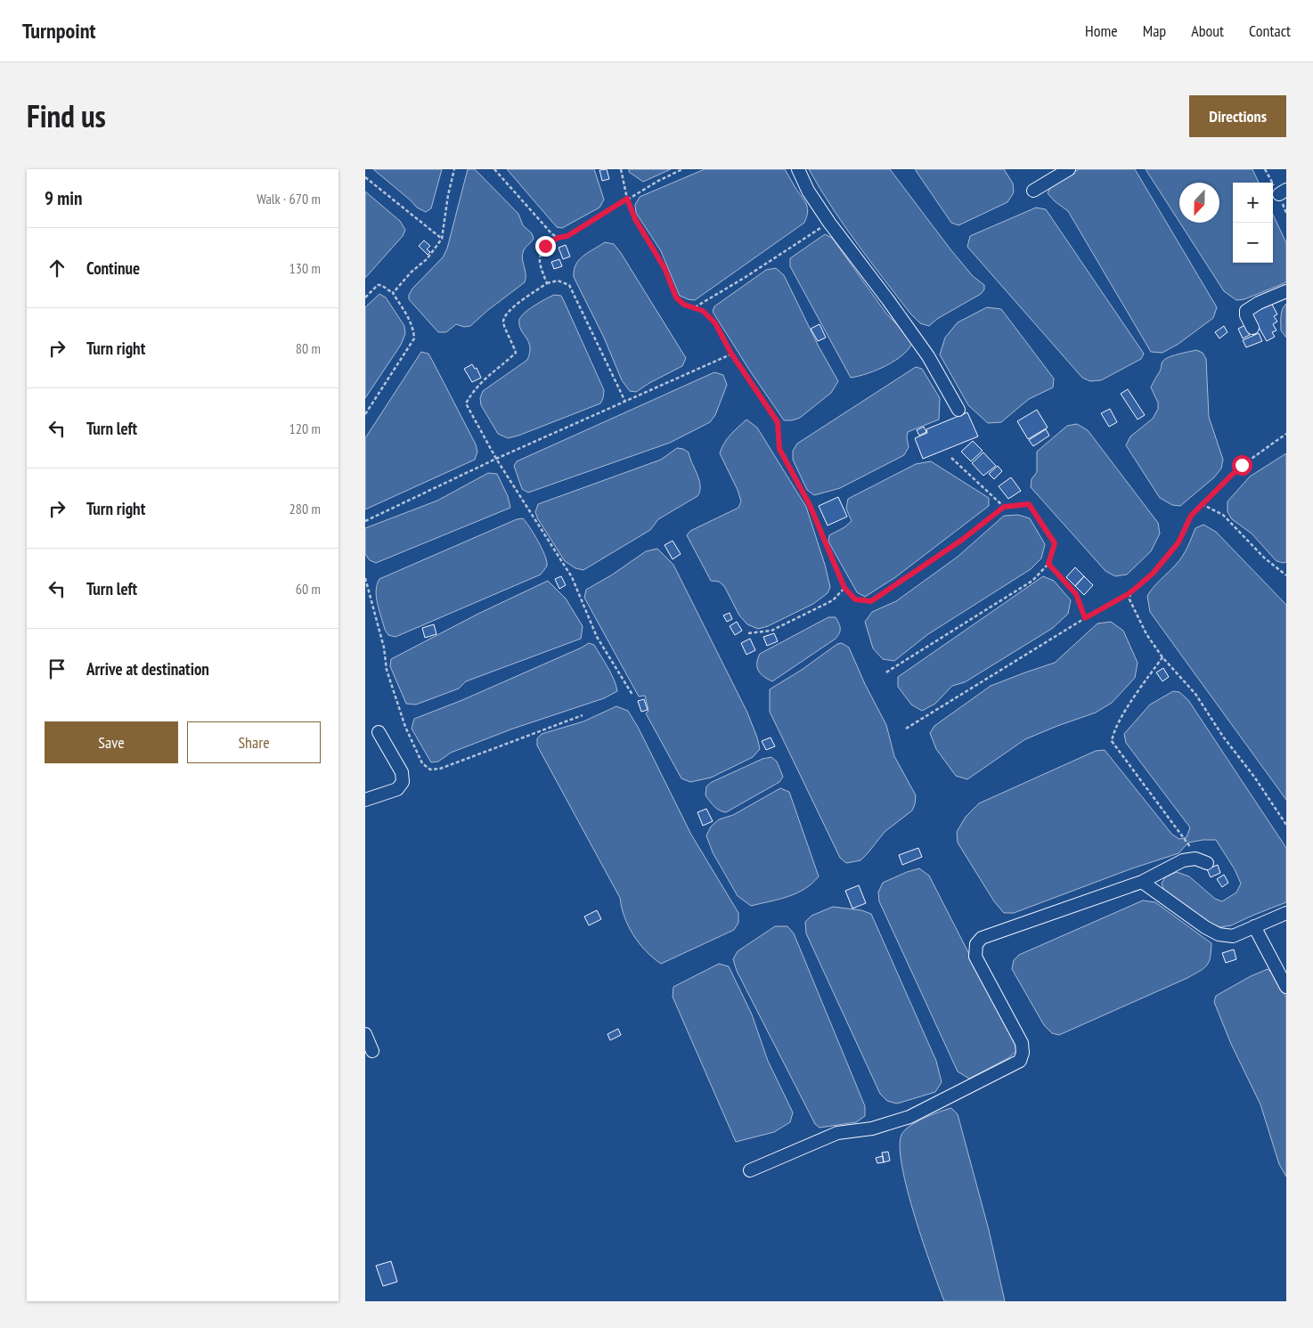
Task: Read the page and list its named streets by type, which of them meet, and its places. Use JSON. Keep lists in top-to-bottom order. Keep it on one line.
{"north":"bottom","page":{"header":"Turnpoint","nav":["Home","Map","About","Contact"],"title":"Find us","buttons":["Directions",["Save","Share"]],"heading":["9 min","Walk · 670 m"],"map_buttons":["+","−"],"list":[["Continue","130 m"],["Turn right","80 m"],["Turn left","120 m"],["Turn right","280 m"],["Turn left","60 m"],"Arrive at destination"]}}
